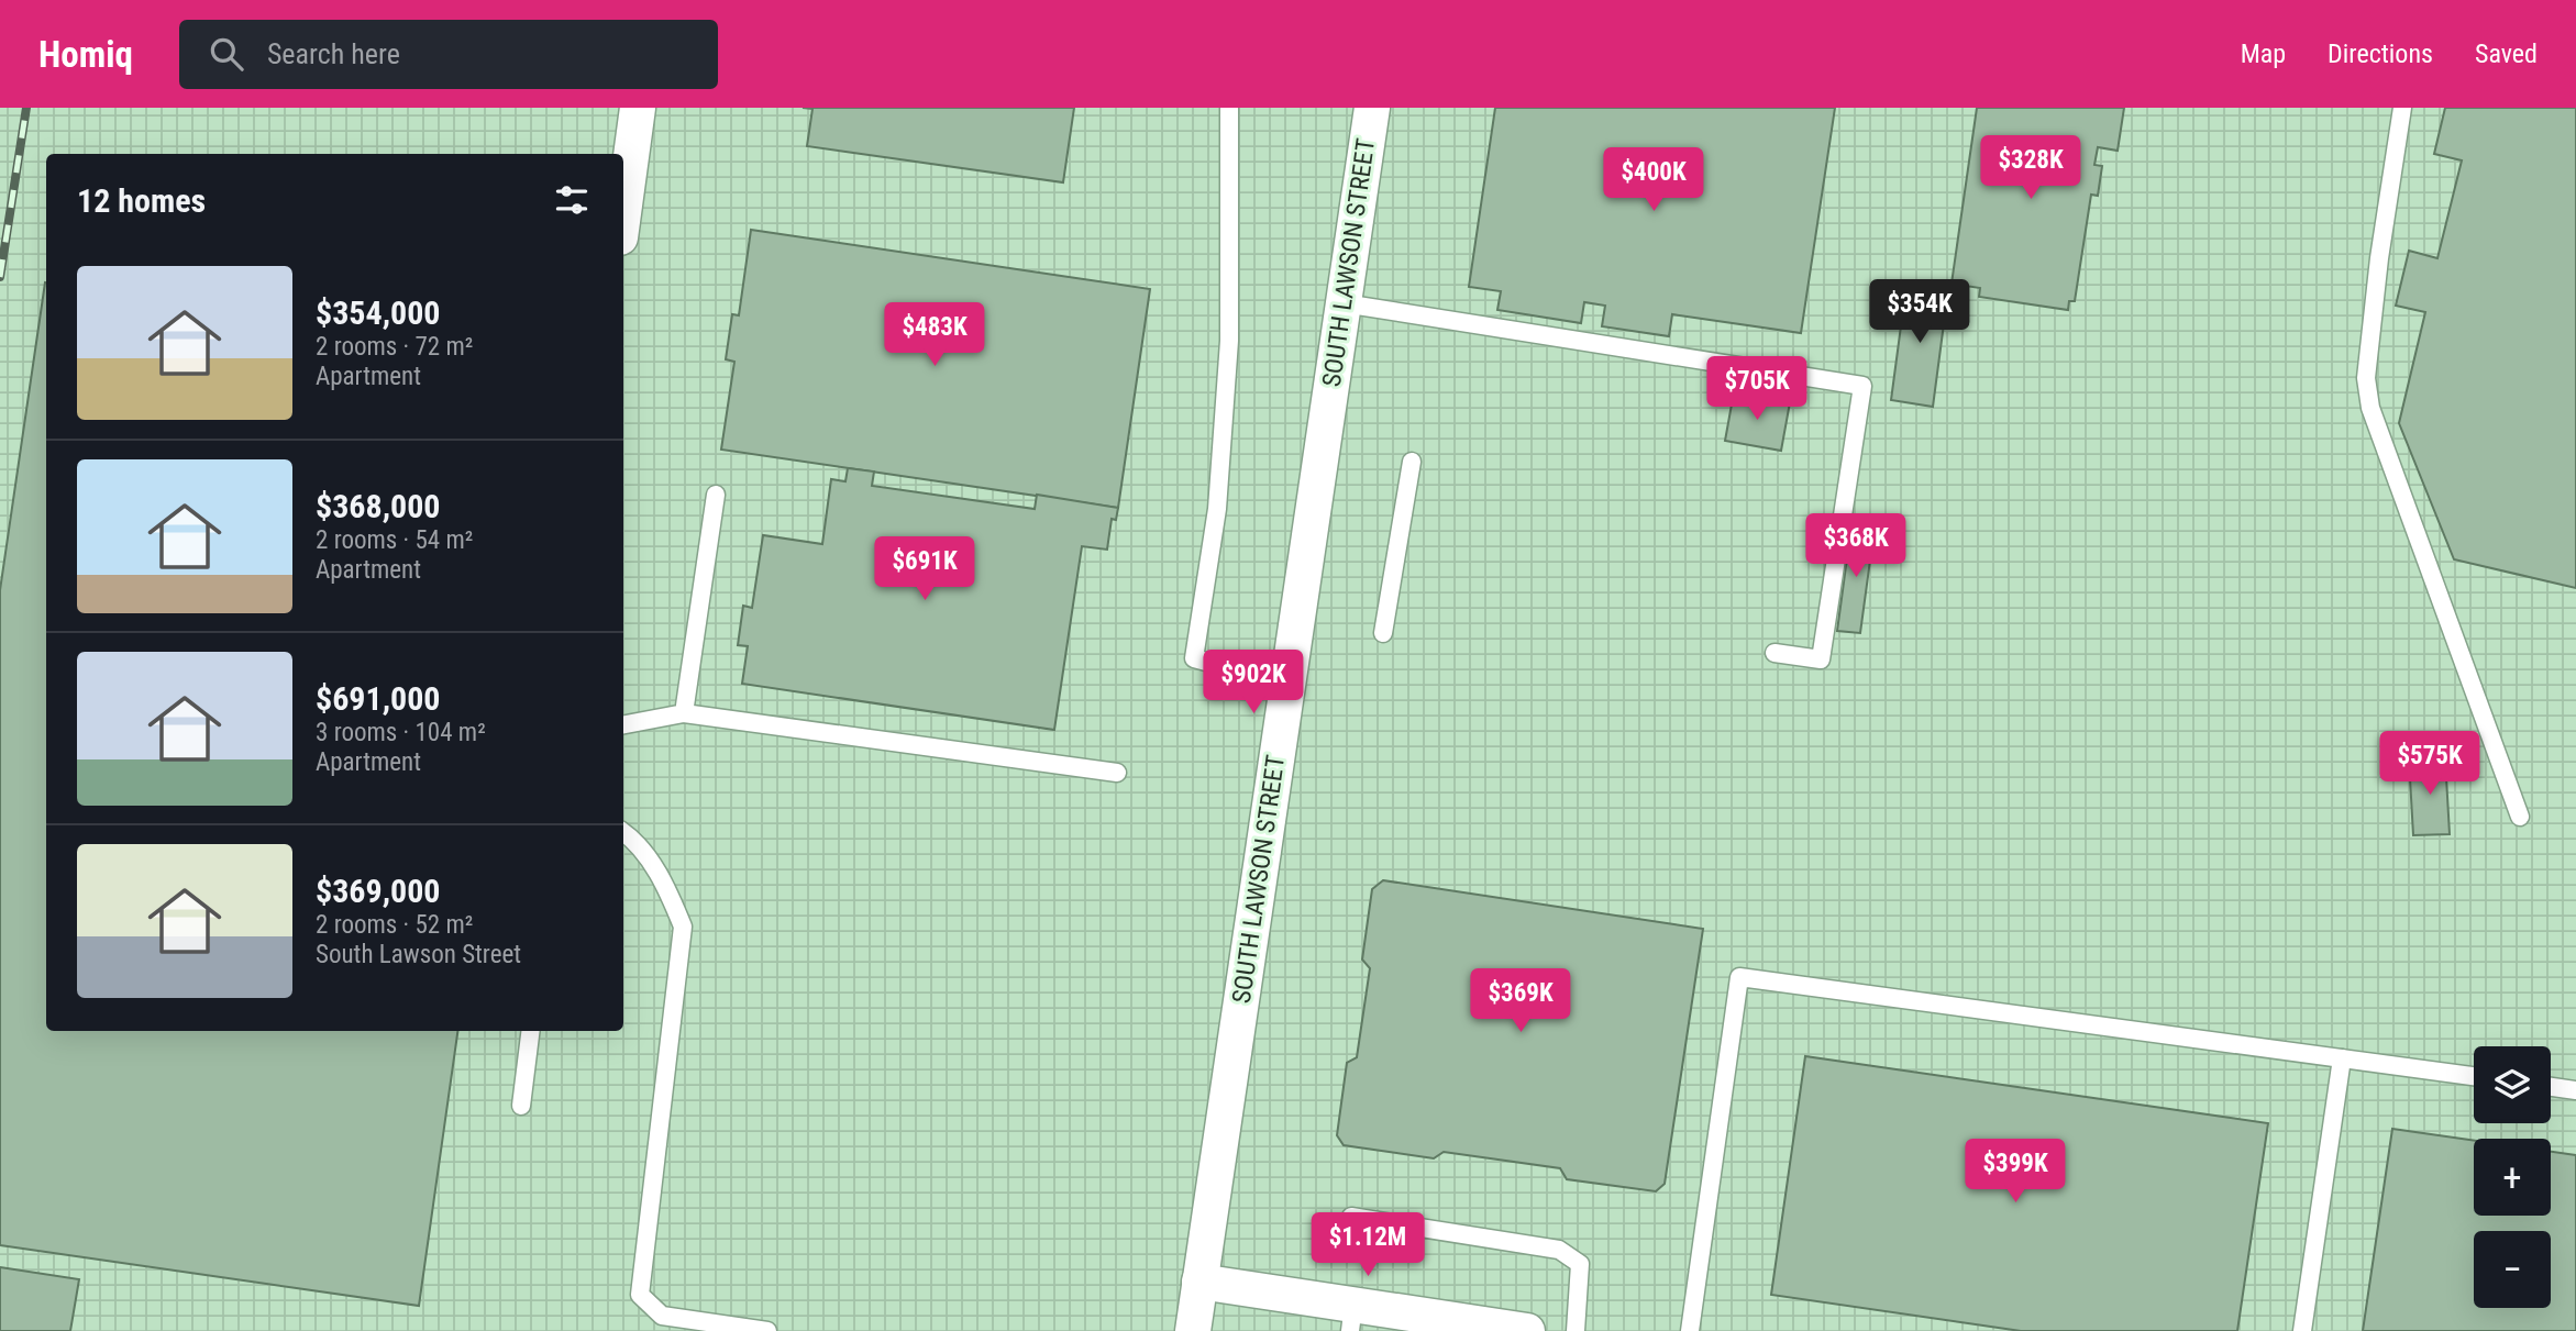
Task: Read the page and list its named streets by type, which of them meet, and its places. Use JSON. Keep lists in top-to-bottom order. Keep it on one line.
{"streets":{"street":["SOUTH LAWSON STREET"]},"page":{"header":"Homiq","search":"Search here","nav":["Map","Directions","Saved"],"price":["$328K","$400K","$354K","$483K","$705K","$368K","$691K","$902K","$575K","$369K","$399K","$1.12M"],"heading":"12 homes","list":[{"name":"$354,000","note":"2 rooms · 72 m² · Apartment"},{"name":"$368,000","note":"2 rooms · 54 m² · Apartment"},{"name":"$691,000","note":"3 rooms · 104 m² · Apartment"},{"name":"$369,000","note":"2 rooms · 52 m² · South Lawson Street"}],"map_buttons":["+","−"]}}
